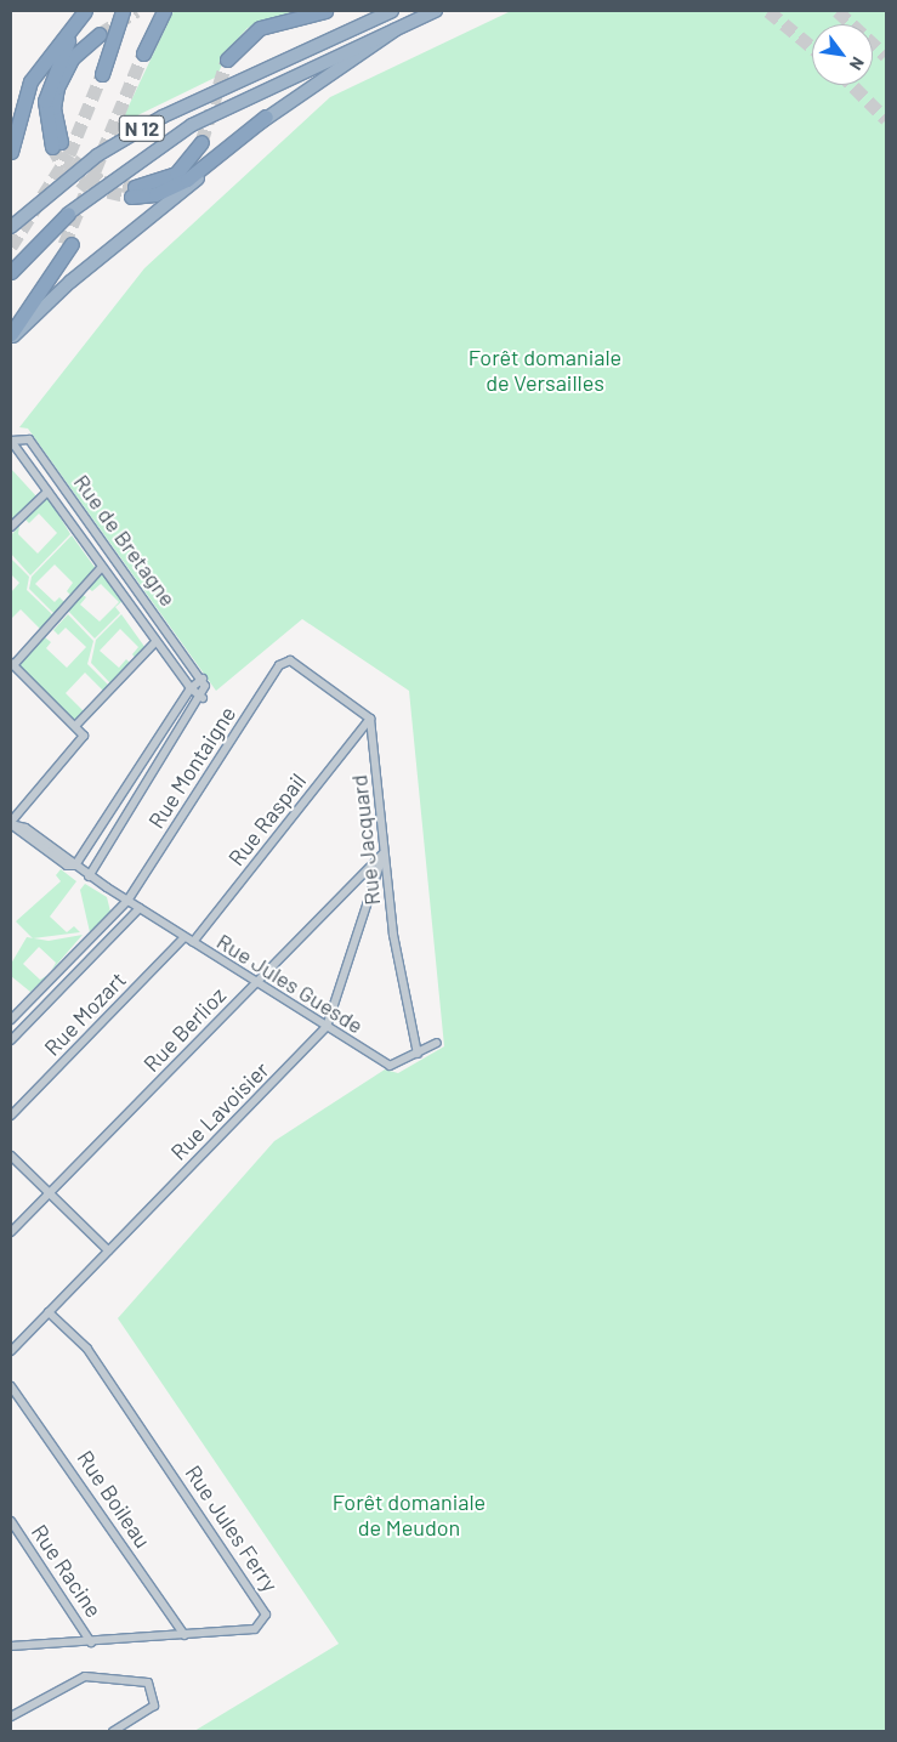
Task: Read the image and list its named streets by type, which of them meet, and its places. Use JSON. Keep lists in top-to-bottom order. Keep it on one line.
{"streets":{"highway":["N 12"],"street":["Rue de Bretagne","Rue Montaigne","Rue Raspail","Rue Jacquard","Rue Jules Guesde","Rue Mozart","Rue Berlioz","Rue Lavoisier","Rue Boileau","Rue Jules Ferry","Rue Racine"]},"crossings":[["Rue Montaigne","Rue Raspail"],["Rue Montaigne","Rue Jacquard"],["Rue Montaigne","Rue Jules Guesde"],["Rue Raspail","Rue Jacquard"],["Rue Raspail","Rue Jules Guesde"],["Rue Jacquard","Rue Jules Guesde"],["Rue Jacquard","Rue Berlioz"],["Rue Jacquard","Rue Lavoisier"],["Rue Jules Guesde","Rue Mozart"],["Rue Jules Guesde","Rue Berlioz"],["Rue Jules Guesde","Rue Lavoisier"],["Rue Berlioz","Rue Lavoisier"],["Rue Lavoisier","Rue Jules Ferry"],["Rue Boileau","Rue Jules Ferry"],["Rue Jules Ferry","Rue Racine"]],"parks":["Forêt domaniale de Versailles","Forêt domaniale de Meudon"],"north":"bottom right"}
